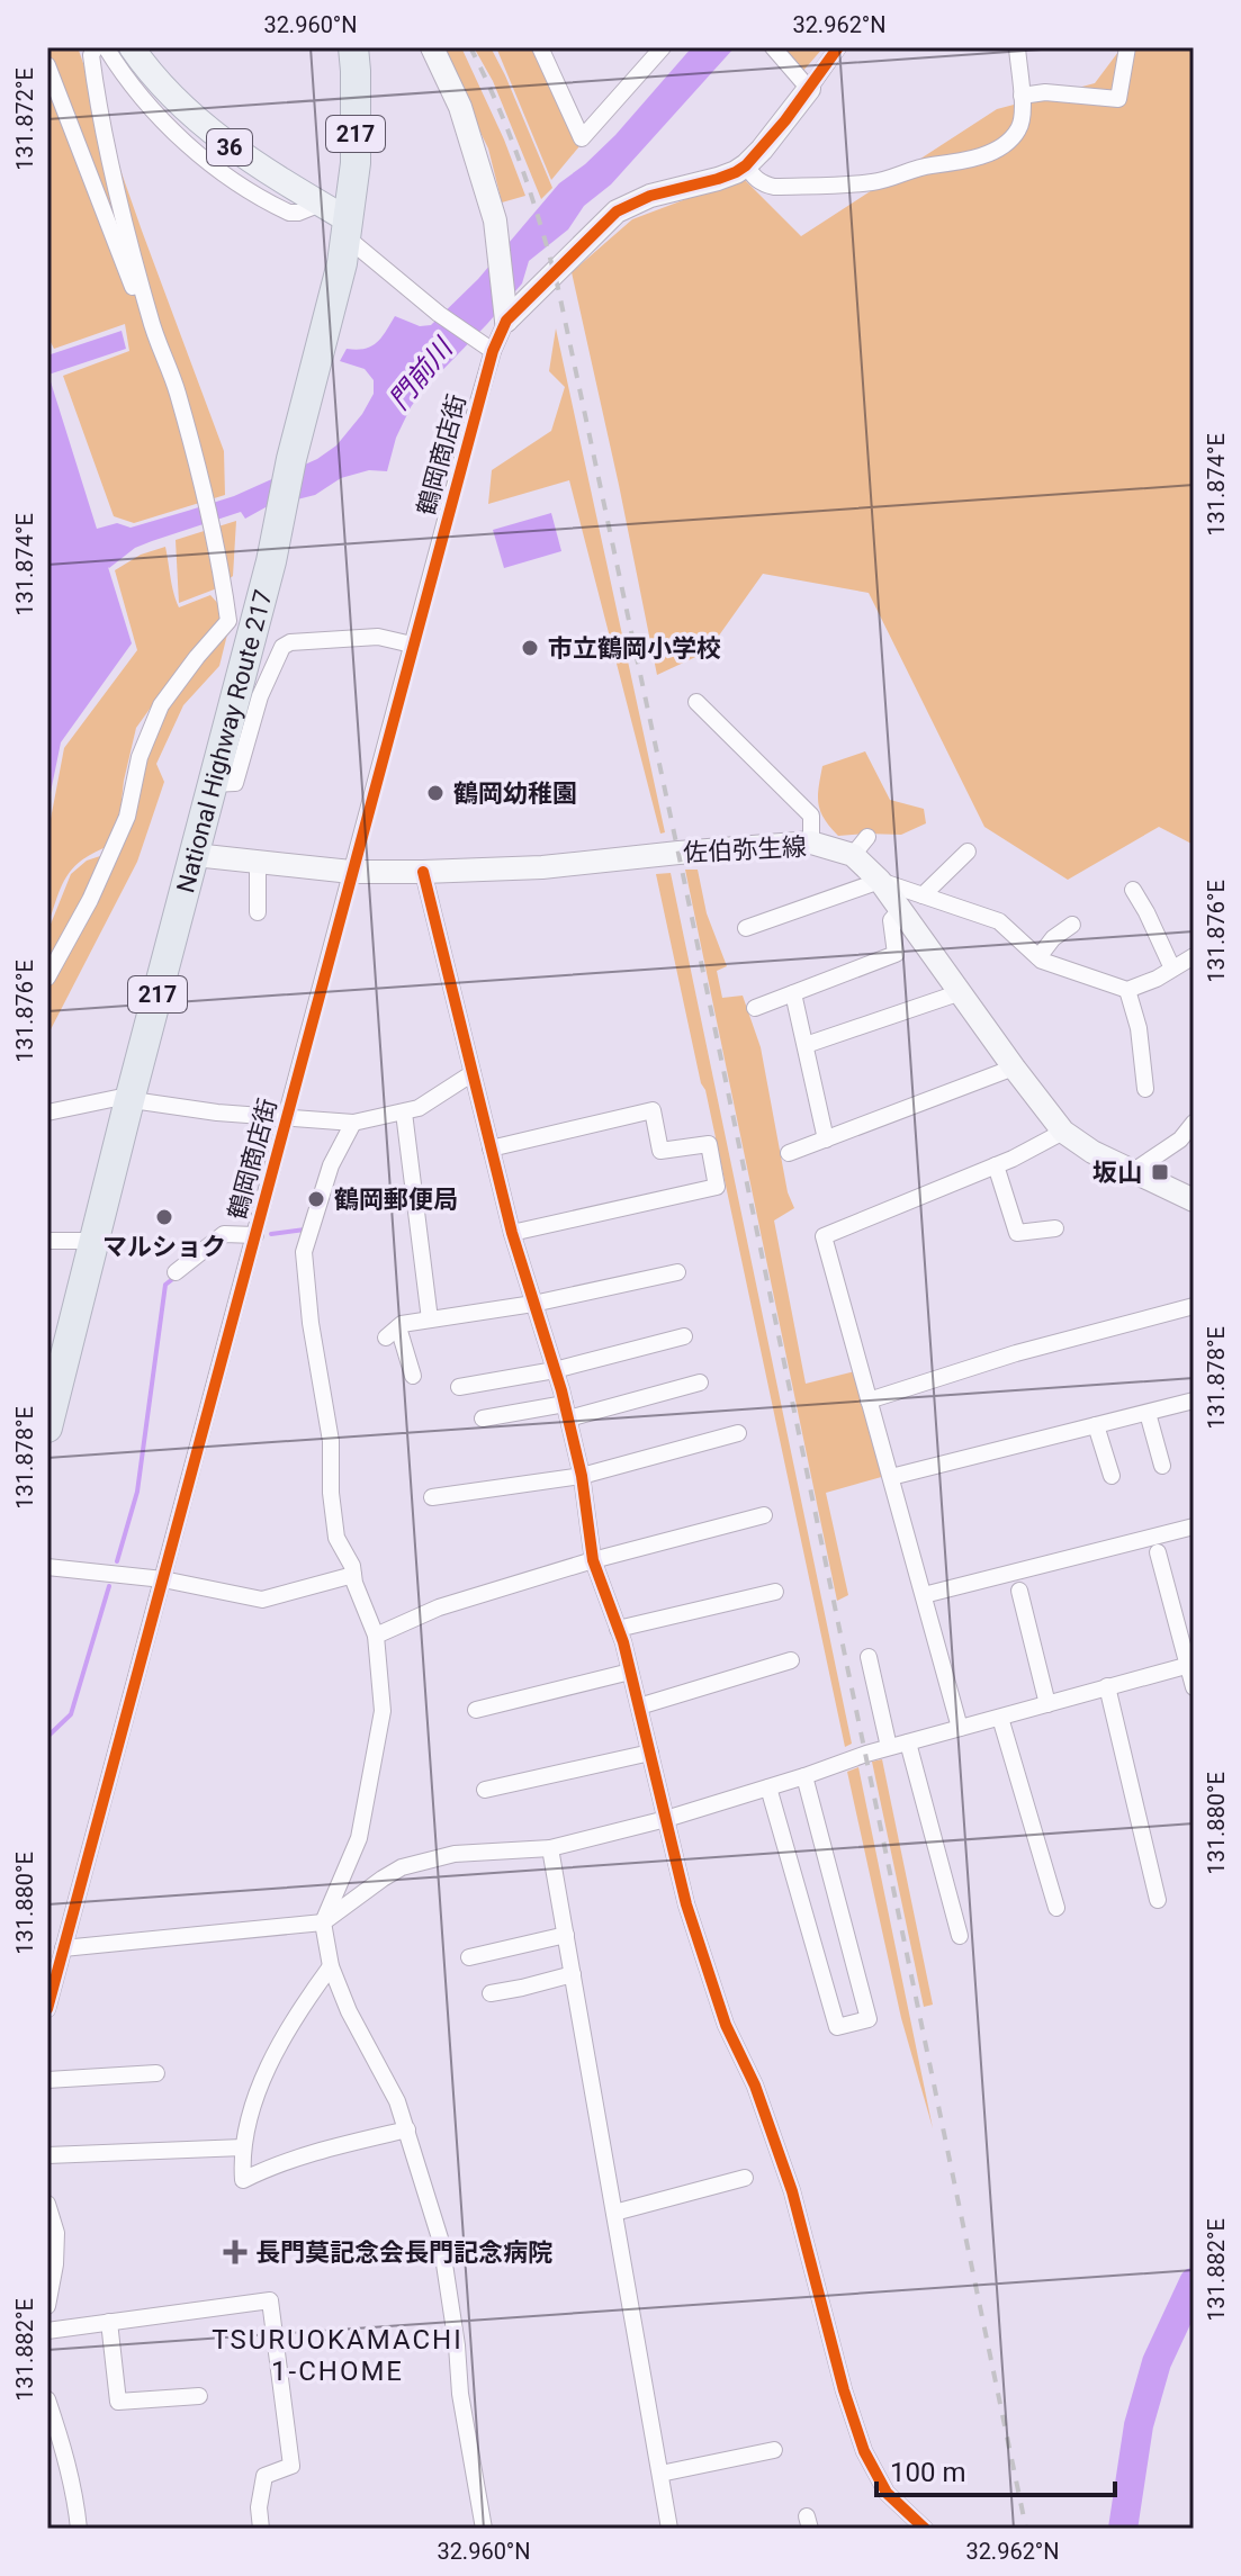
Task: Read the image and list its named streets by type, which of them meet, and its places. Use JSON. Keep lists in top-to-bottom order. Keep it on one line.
{"streets":{"highway":["217","National Highway Route 217"],"main road":["36","佐伯弥生線"],"street":["鶴岡商店街"]},"crossings":[["36","National Highway Route 217"],["鶴岡商店街","佐伯弥生線"],["National Highway Route 217","佐伯弥生線"]],"districts":["TSURUOKAMACHI 1-CHOME"],"water":["門前川"],"places":{"other":["市立鶴岡小学校","鶴岡幼稚園","鶴岡郵便局","マルショク"],"transit":["坂山"],"health":["長門莫記念会長門記念病院"]},"scale_bar":"100 m","coordinates":["32.960°N","32.962°N","131.872°E","131.874°E","131.876°E","131.878°E","131.880°E","131.882°E"]}
